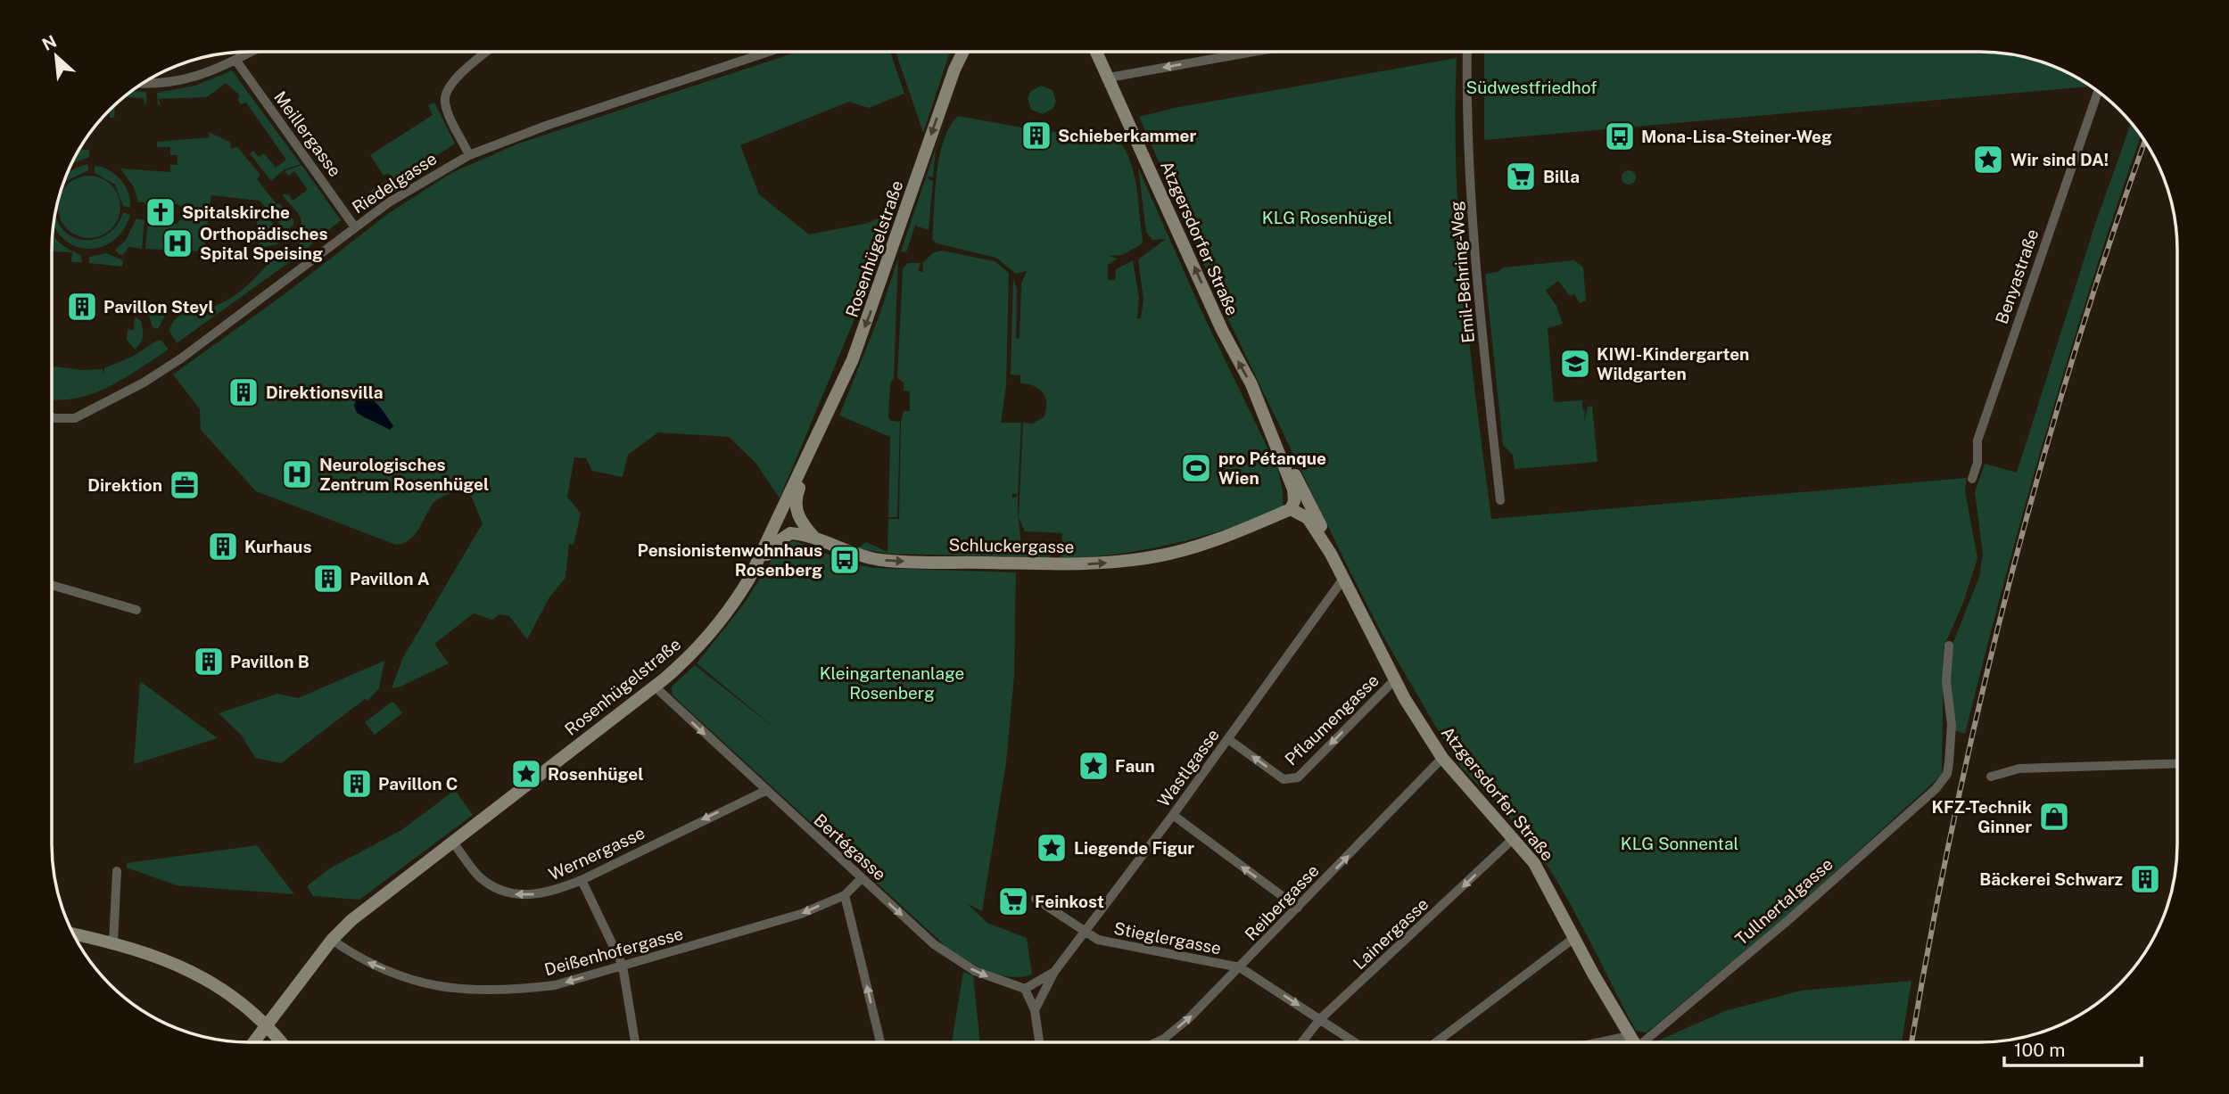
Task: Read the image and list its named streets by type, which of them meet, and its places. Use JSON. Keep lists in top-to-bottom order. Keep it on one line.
{"streets":{"main road":["Atzgersdorfer Straße","Rosenhügelstraße","Schluckergasse"],"street":["Meillergasse","Riedelgasse","Emil-Behring-Weg","Benyastraße","Pflaumengasse","Wastlgasse","Bertégasse","Wernergasse","Tullnertalgasse","Reibergasse","Lainergasse","Stieglergasse","Deißenhofergasse"]},"crossings":[["Meillergasse","Riedelgasse"],["Atzgersdorfer Straße","Schluckergasse"],["Atzgersdorfer Straße","Pflaumengasse"],["Atzgersdorfer Straße","Wastlgasse"],["Atzgersdorfer Straße","Reibergasse"],["Atzgersdorfer Straße","Lainergasse"],["Rosenhügelstraße","Schluckergasse"],["Rosenhügelstraße","Bertégasse"],["Rosenhügelstraße","Wernergasse"],["Rosenhügelstraße","Deißenhofergasse"],["Pflaumengasse","Wastlgasse"],["Wastlgasse","Bertégasse"],["Wastlgasse","Stieglergasse"],["Bertégasse","Wernergasse"],["Bertégasse","Deißenhofergasse"],["Reibergasse","Stieglergasse"],["Lainergasse","Stieglergasse"]],"one_way":["Schluckergasse","Bertégasse","Wernergasse","Reibergasse","Lainergasse","Deißenhofergasse"],"parks":["Südwestfriedhof","KLG Rosenhügel","Kleingartenanlage Rosenberg","KLG Sonnental"],"places":{"building":["Schieberkammer","Pavillon Steyl","Direktionsvilla","Kurhaus","Pavillon A","Pavillon B","Pavillon C","Bäckerei Schwarz"],"bus stop":["Mona-Lisa-Steiner-Weg","Pensionistenwohnhaus Rosenberg"],"place":["Wir sind DA!","Faun","Rosenhügel","Liegende Figur"],"supermarket":["Billa","Feinkost"],"church":["Spitalskirche"],"hospital":["Orthopädisches Spital Speising","Neurologisches Zentrum Rosenhügel"],"school or university":["KIWI-Kindergarten Wildgarten"],"sports":["pro Pétanque Wien"],"office":["Direktion"],"shop":["KFZ-Technik Ginner"]},"scale_bar":"100 m","north":"top left"}
